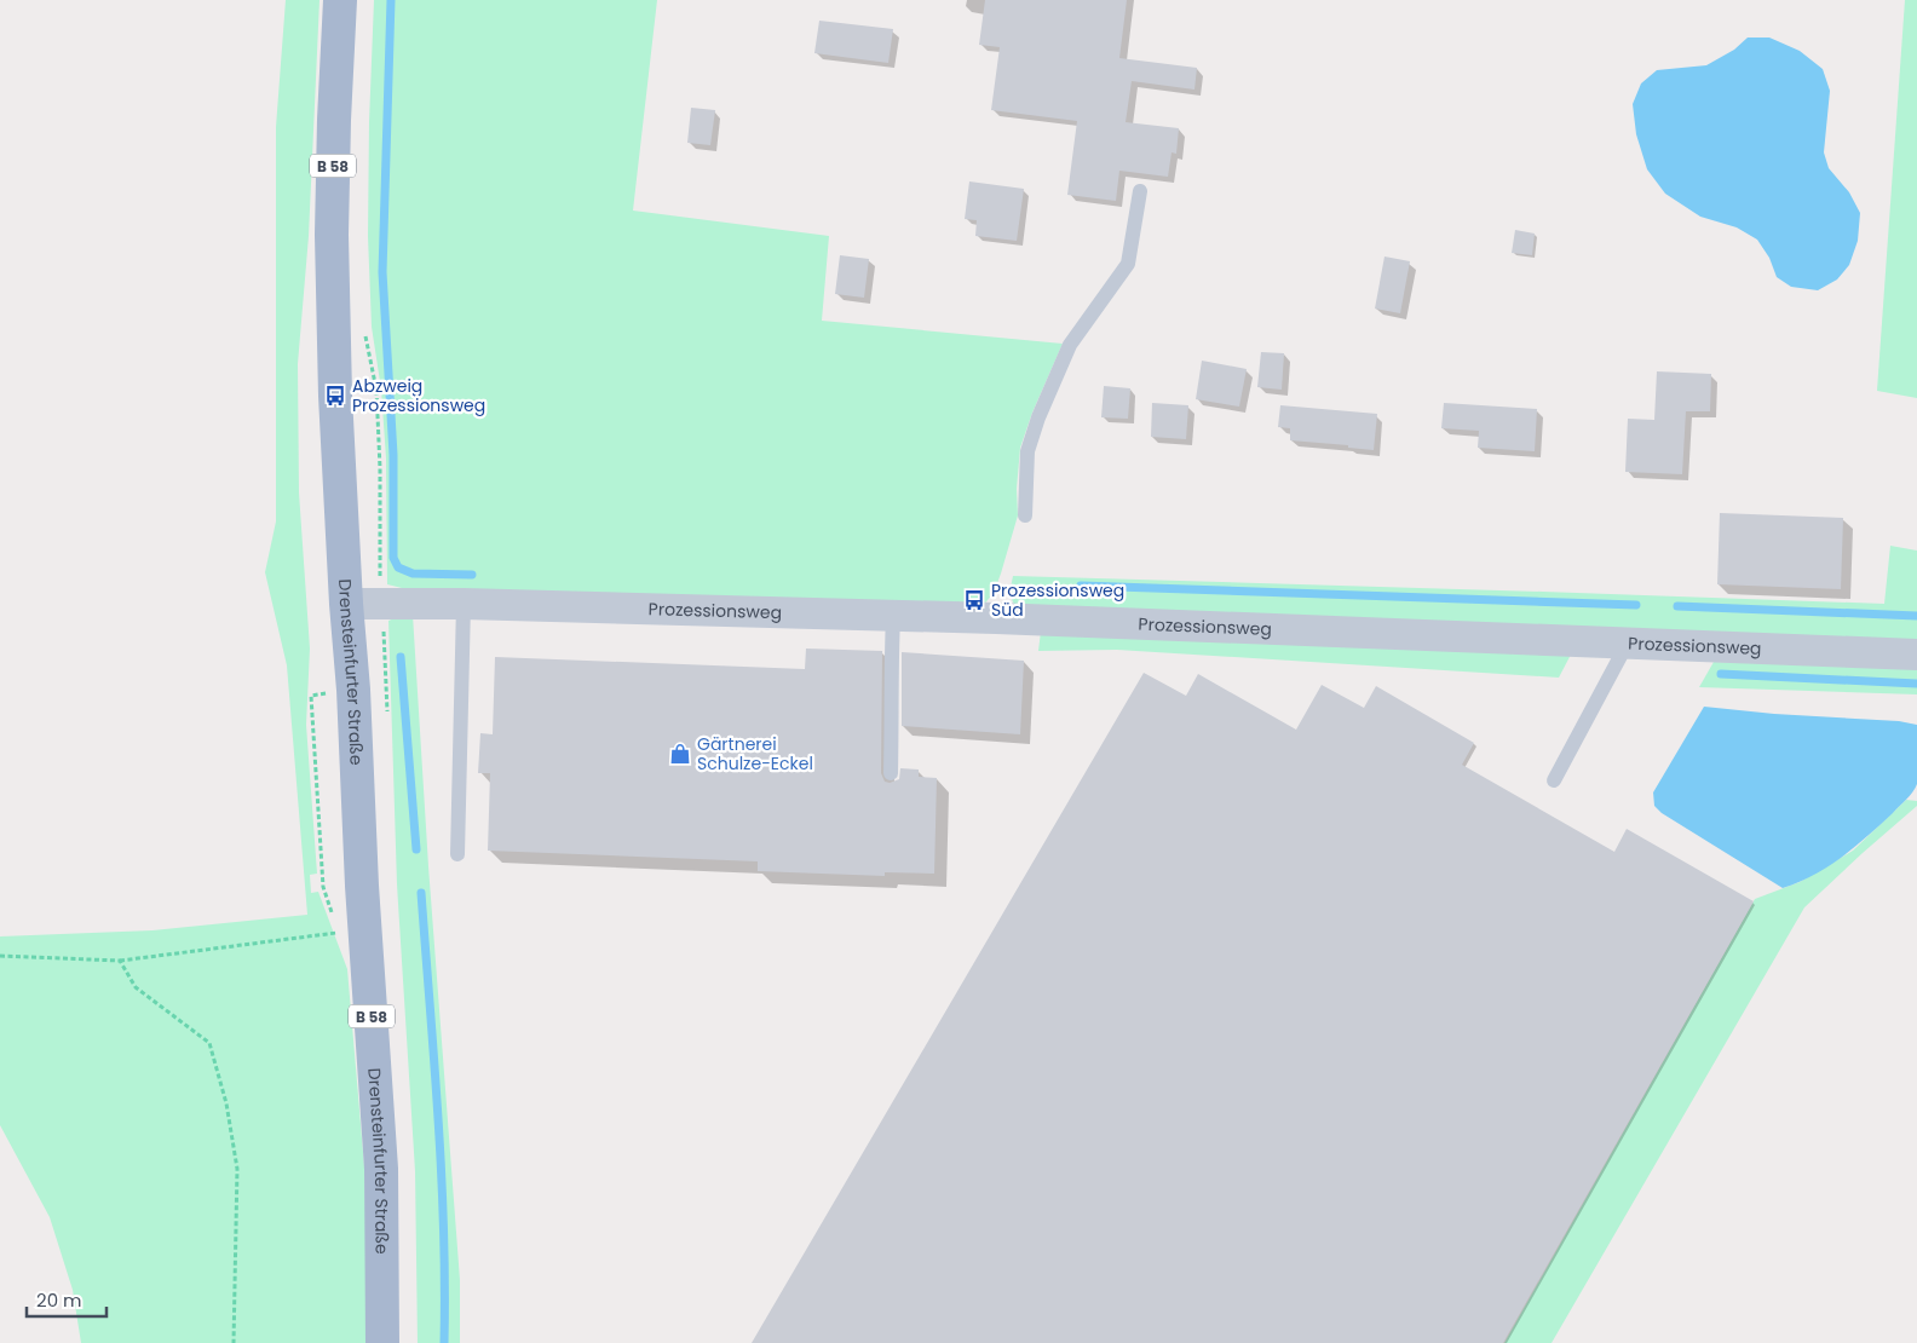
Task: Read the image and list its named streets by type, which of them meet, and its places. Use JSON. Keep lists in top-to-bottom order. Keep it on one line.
{"streets":{"main road":["B 58","Drensteinfurter Straße"],"street":["Prozessionsweg"]},"crossings":[["Prozessionsweg","Drensteinfurter Straße"]],"places":{"bus stop":["Abzweig Prozessionsweg","Prozessionsweg Süd"],"shop":["Gärtnerei Schulze-Eckel"]},"scale_bar":"20 m"}
